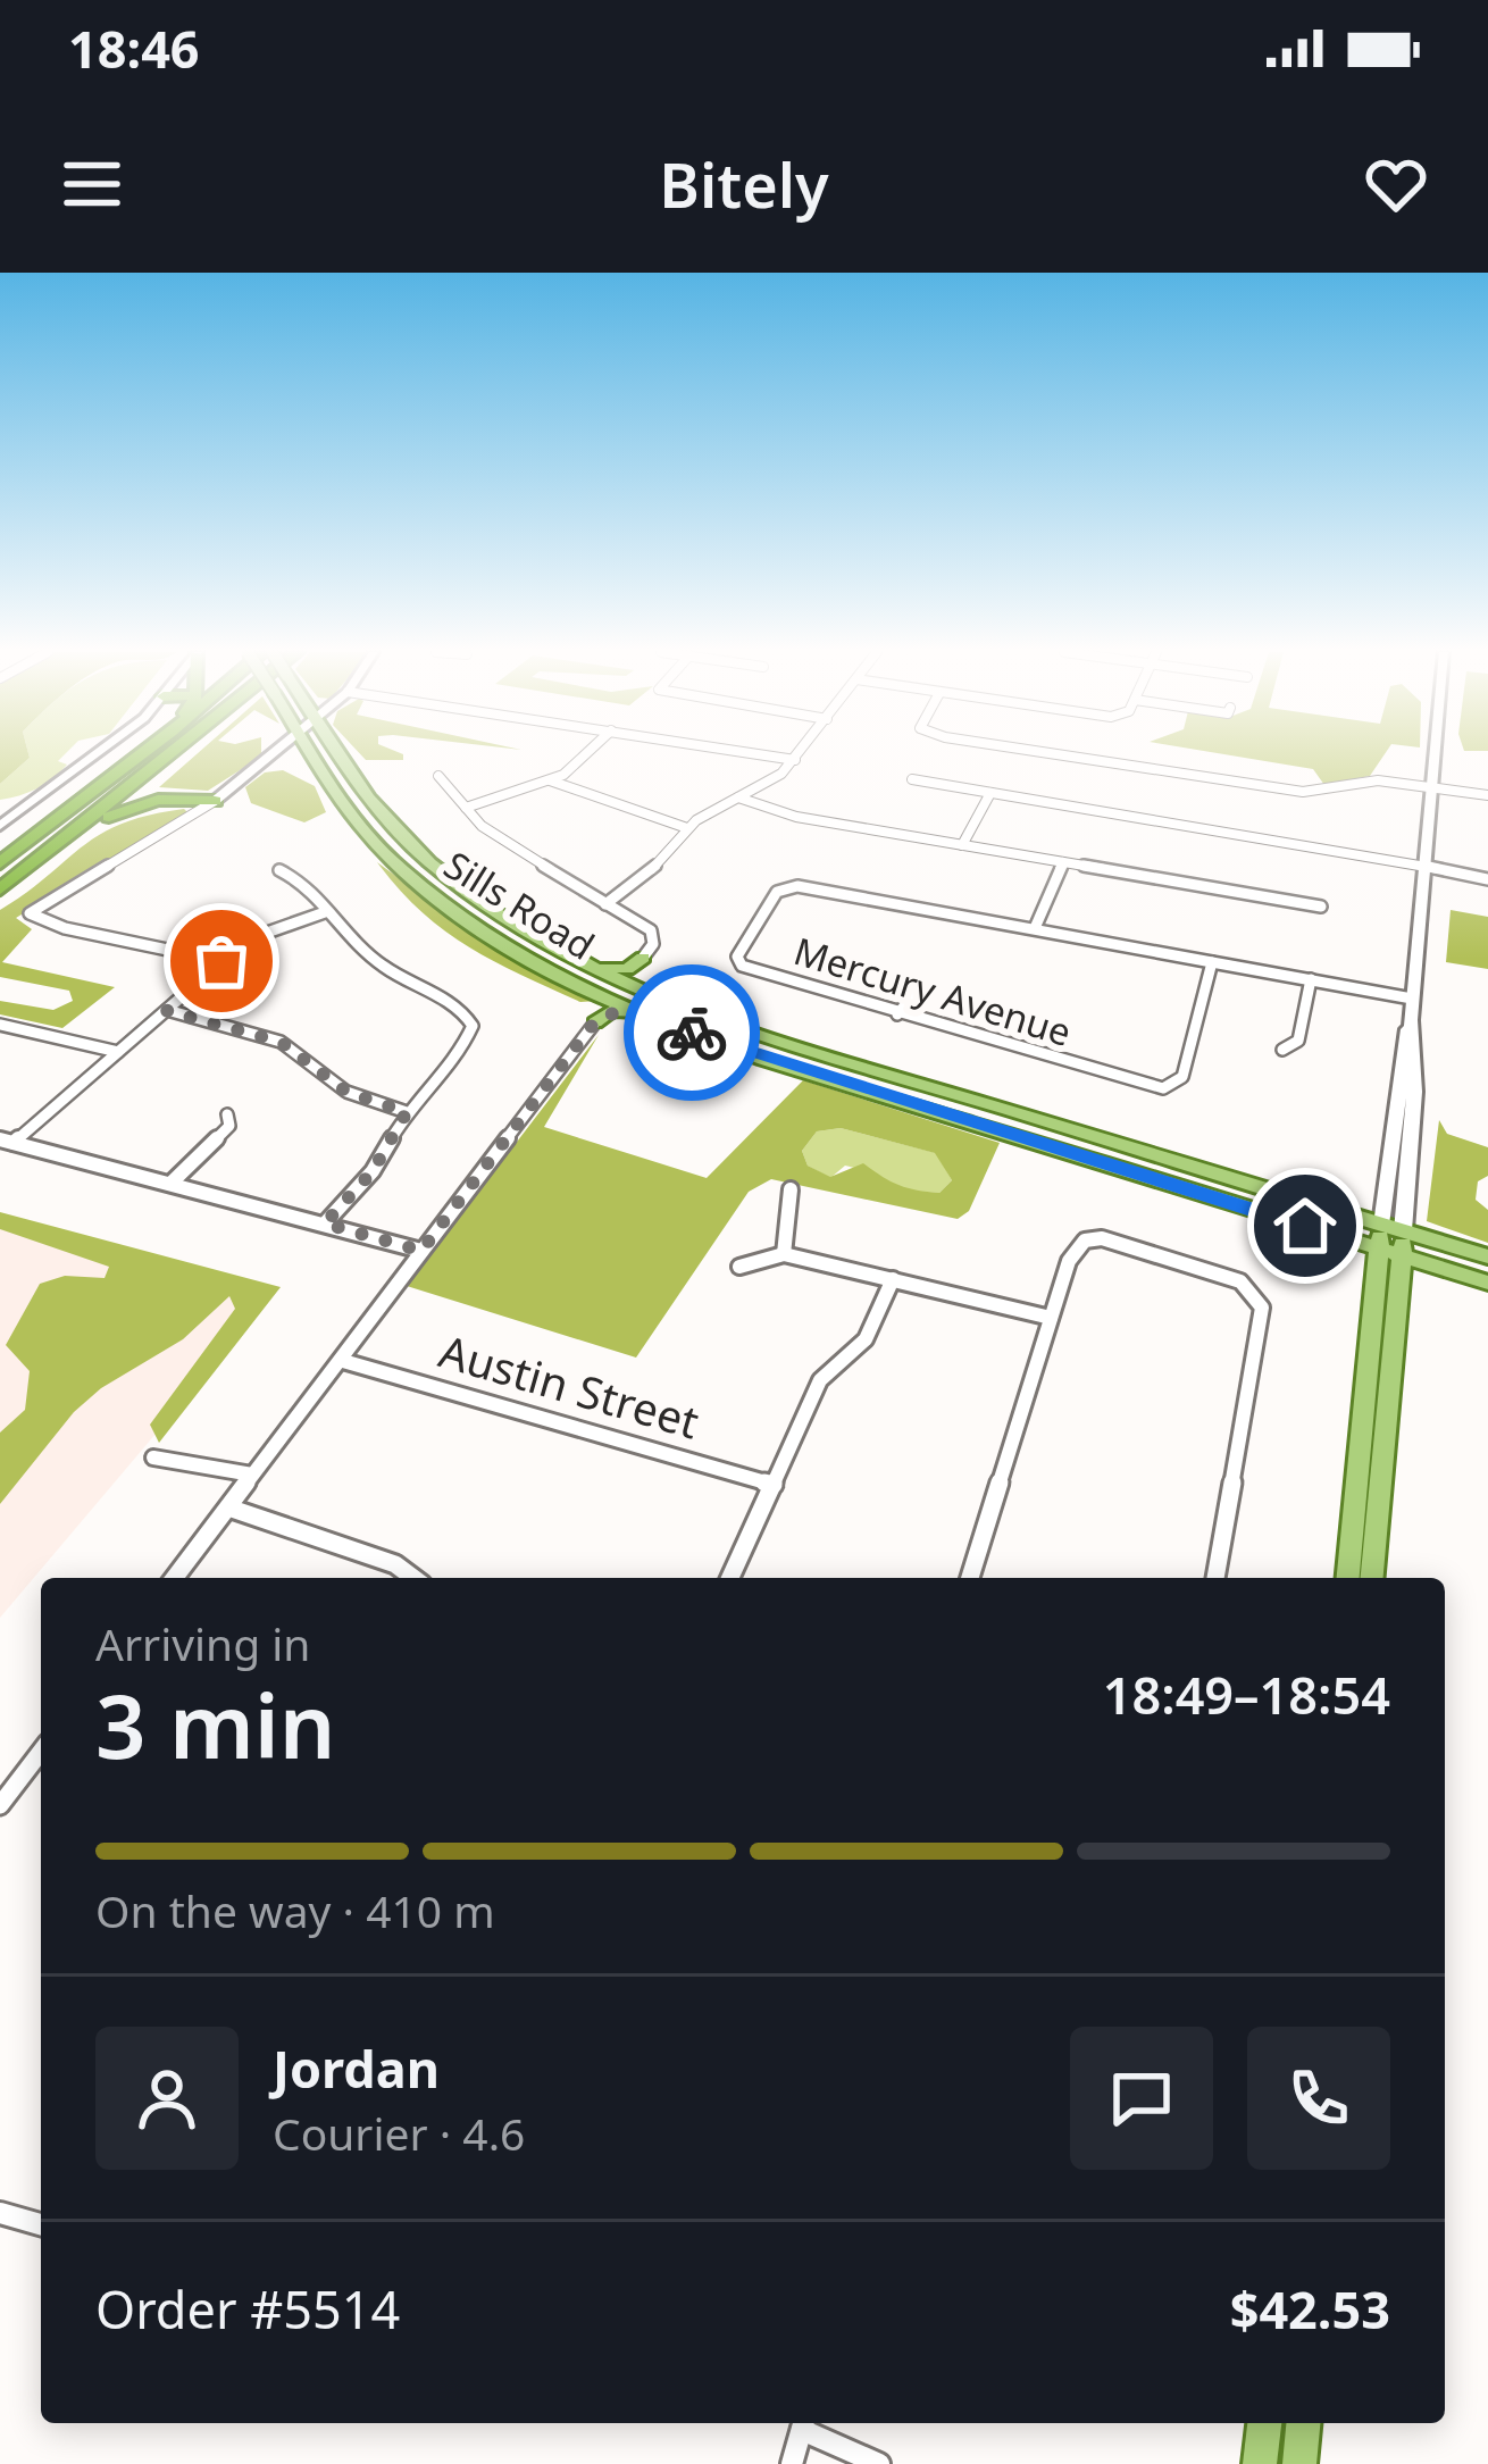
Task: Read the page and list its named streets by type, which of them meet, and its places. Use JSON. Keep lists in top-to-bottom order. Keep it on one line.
{"streets":{"main road":["Sills Road"],"street":["Mercury Avenue","Austin Street"]},"page":{"status":"18:46","header":"Bitely","heading":["3 min","Arriving in","18:49–18:54"],"panel":["Jordan","Courier · 4.6","Order #5514","$42.53"],"bar":"On the way · 410 m"}}
